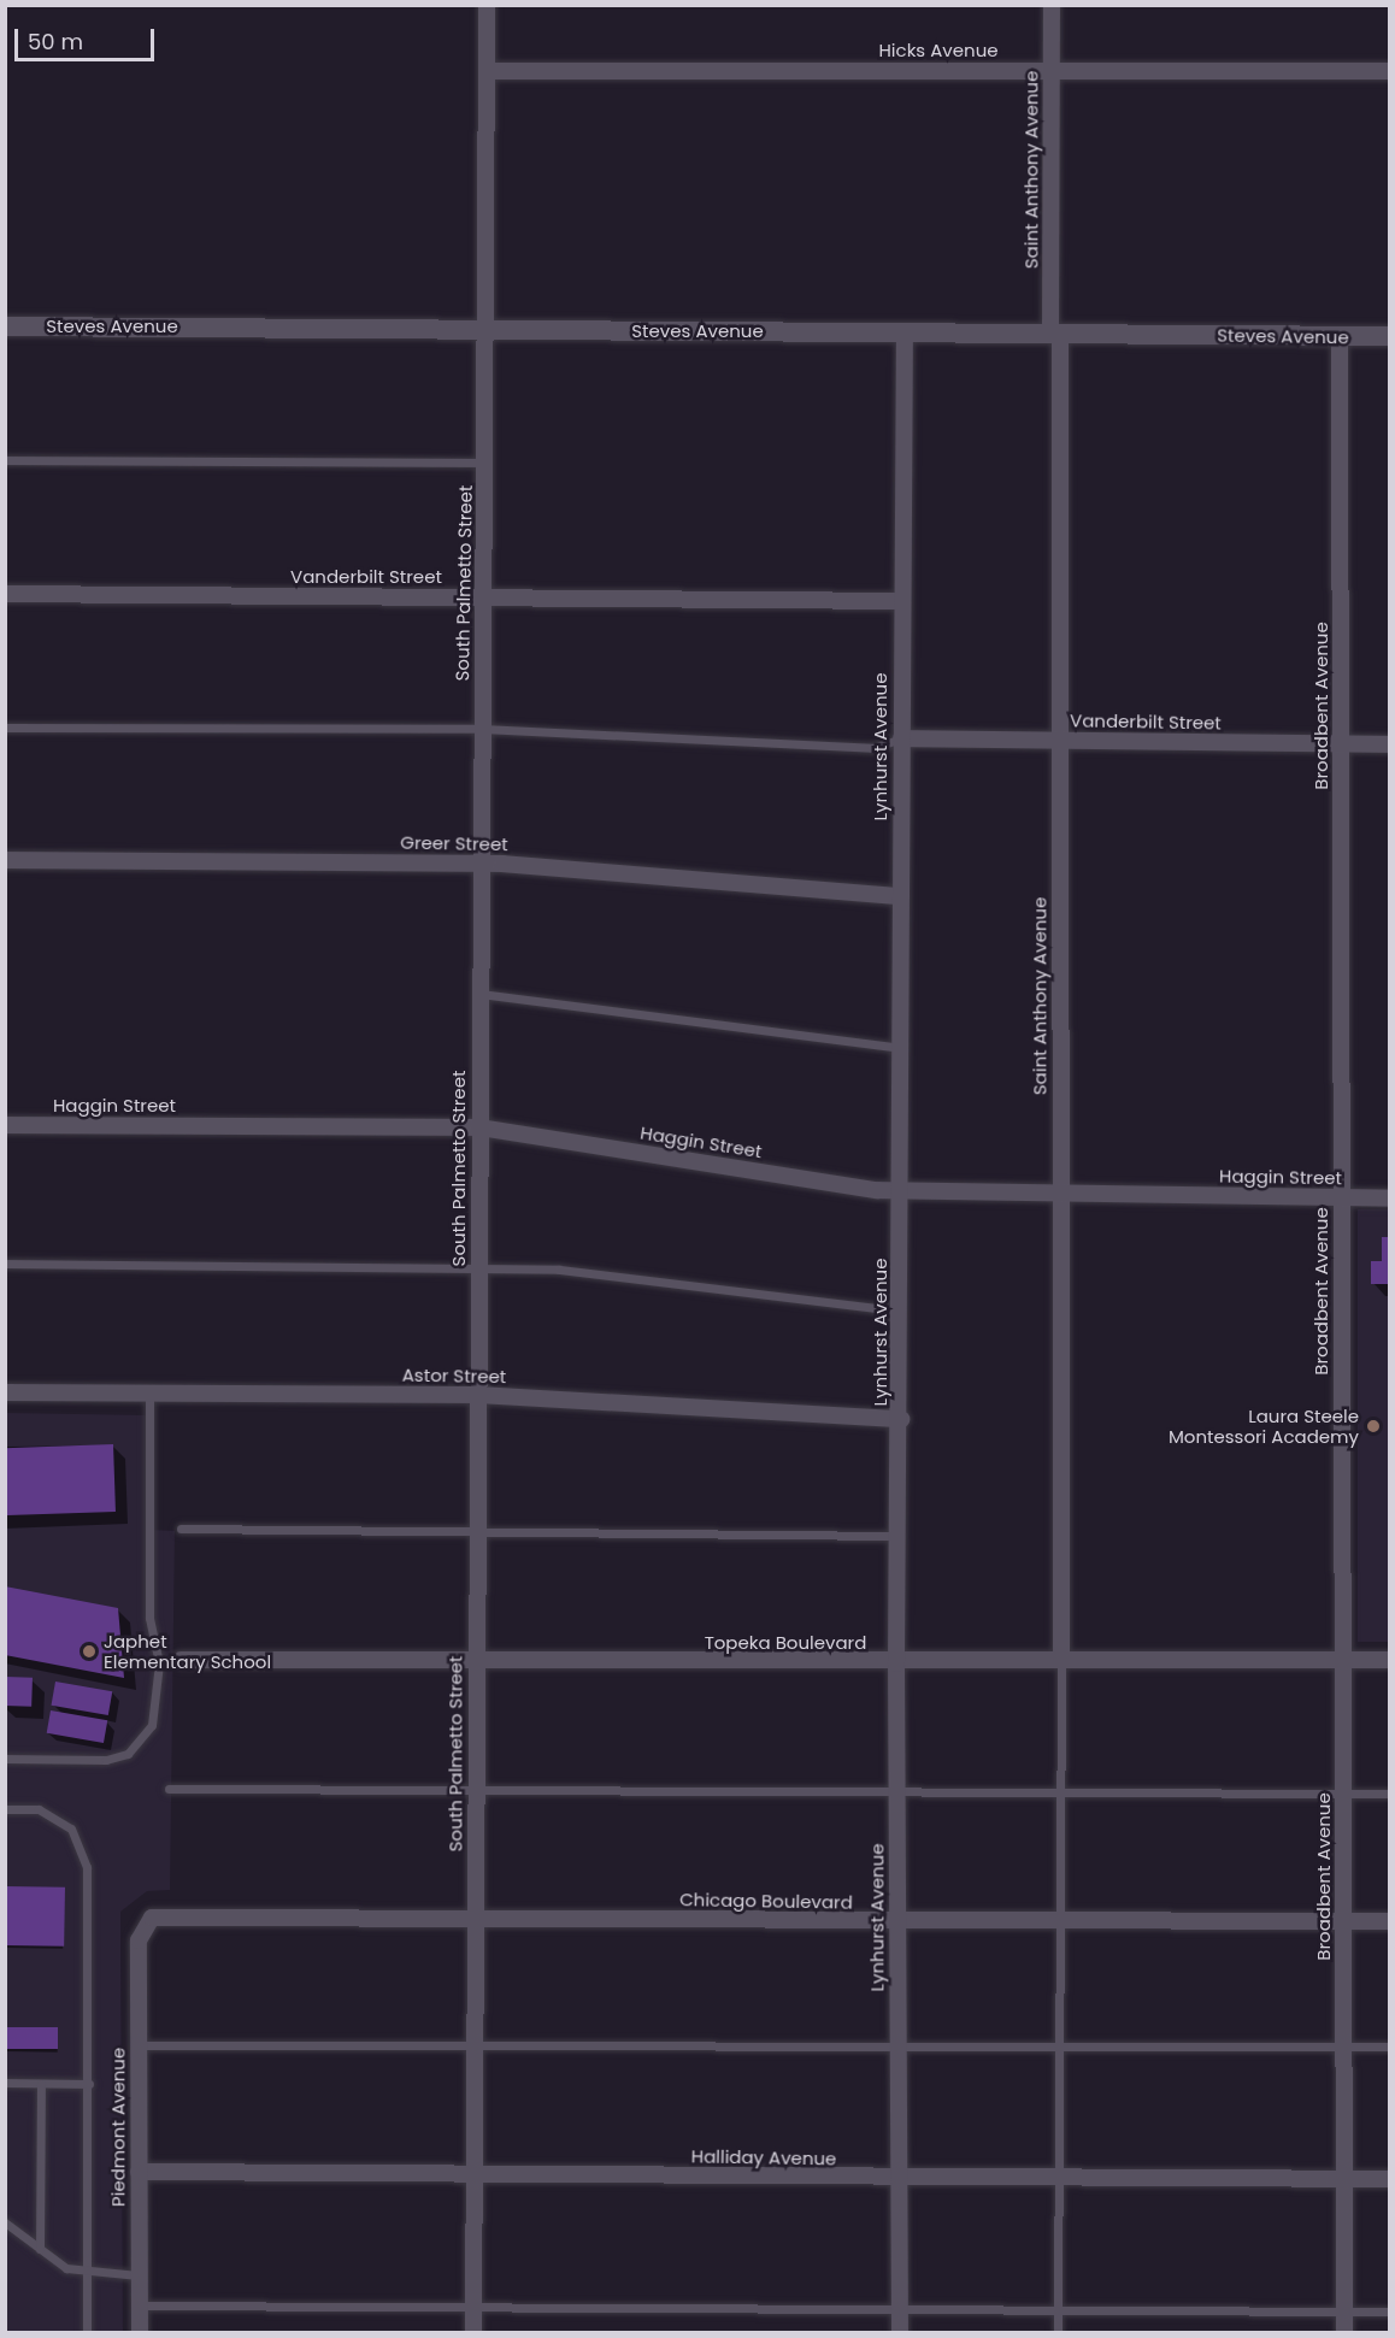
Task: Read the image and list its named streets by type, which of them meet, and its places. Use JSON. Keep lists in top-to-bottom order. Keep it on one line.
{"streets":{"street":["Hicks Avenue","Saint Anthony Avenue","Steves Avenue","Vanderbilt Street","South Palmetto Street","Broadbent Avenue","Lynhurst Avenue","Greer Street","Haggin Street","Astor Street","Topeka Boulevard","Chicago Boulevard","Piedmont Avenue","Halliday Avenue"]},"crossings":[["Hicks Avenue","Saint Anthony Avenue"],["Hicks Avenue","South Palmetto Street"],["Saint Anthony Avenue","Steves Avenue"],["Saint Anthony Avenue","Vanderbilt Street"],["Saint Anthony Avenue","Haggin Street"],["Saint Anthony Avenue","Topeka Boulevard"],["Steves Avenue","South Palmetto Street"],["Steves Avenue","Broadbent Avenue"],["Steves Avenue","Lynhurst Avenue"],["Vanderbilt Street","South Palmetto Street"],["Vanderbilt Street","Broadbent Avenue"],["Vanderbilt Street","Lynhurst Avenue"],["South Palmetto Street","Greer Street"],["South Palmetto Street","Haggin Street"],["South Palmetto Street","Astor Street"],["South Palmetto Street","Topeka Boulevard"],["South Palmetto Street","Chicago Boulevard"],["South Palmetto Street","Halliday Avenue"],["Broadbent Avenue","Haggin Street"],["Broadbent Avenue","Topeka Boulevard"],["Broadbent Avenue","Chicago Boulevard"],["Broadbent Avenue","Halliday Avenue"],["Lynhurst Avenue","Greer Street"],["Lynhurst Avenue","Haggin Street"],["Lynhurst Avenue","Astor Street"],["Lynhurst Avenue","Topeka Boulevard"],["Lynhurst Avenue","Chicago Boulevard"],["Lynhurst Avenue","Halliday Avenue"],["Chicago Boulevard","Piedmont Avenue"],["Piedmont Avenue","Halliday Avenue"]],"places":["Laura Steele Montessori Academy","Japhet Elementary School"],"scale_bar":"50 m"}
